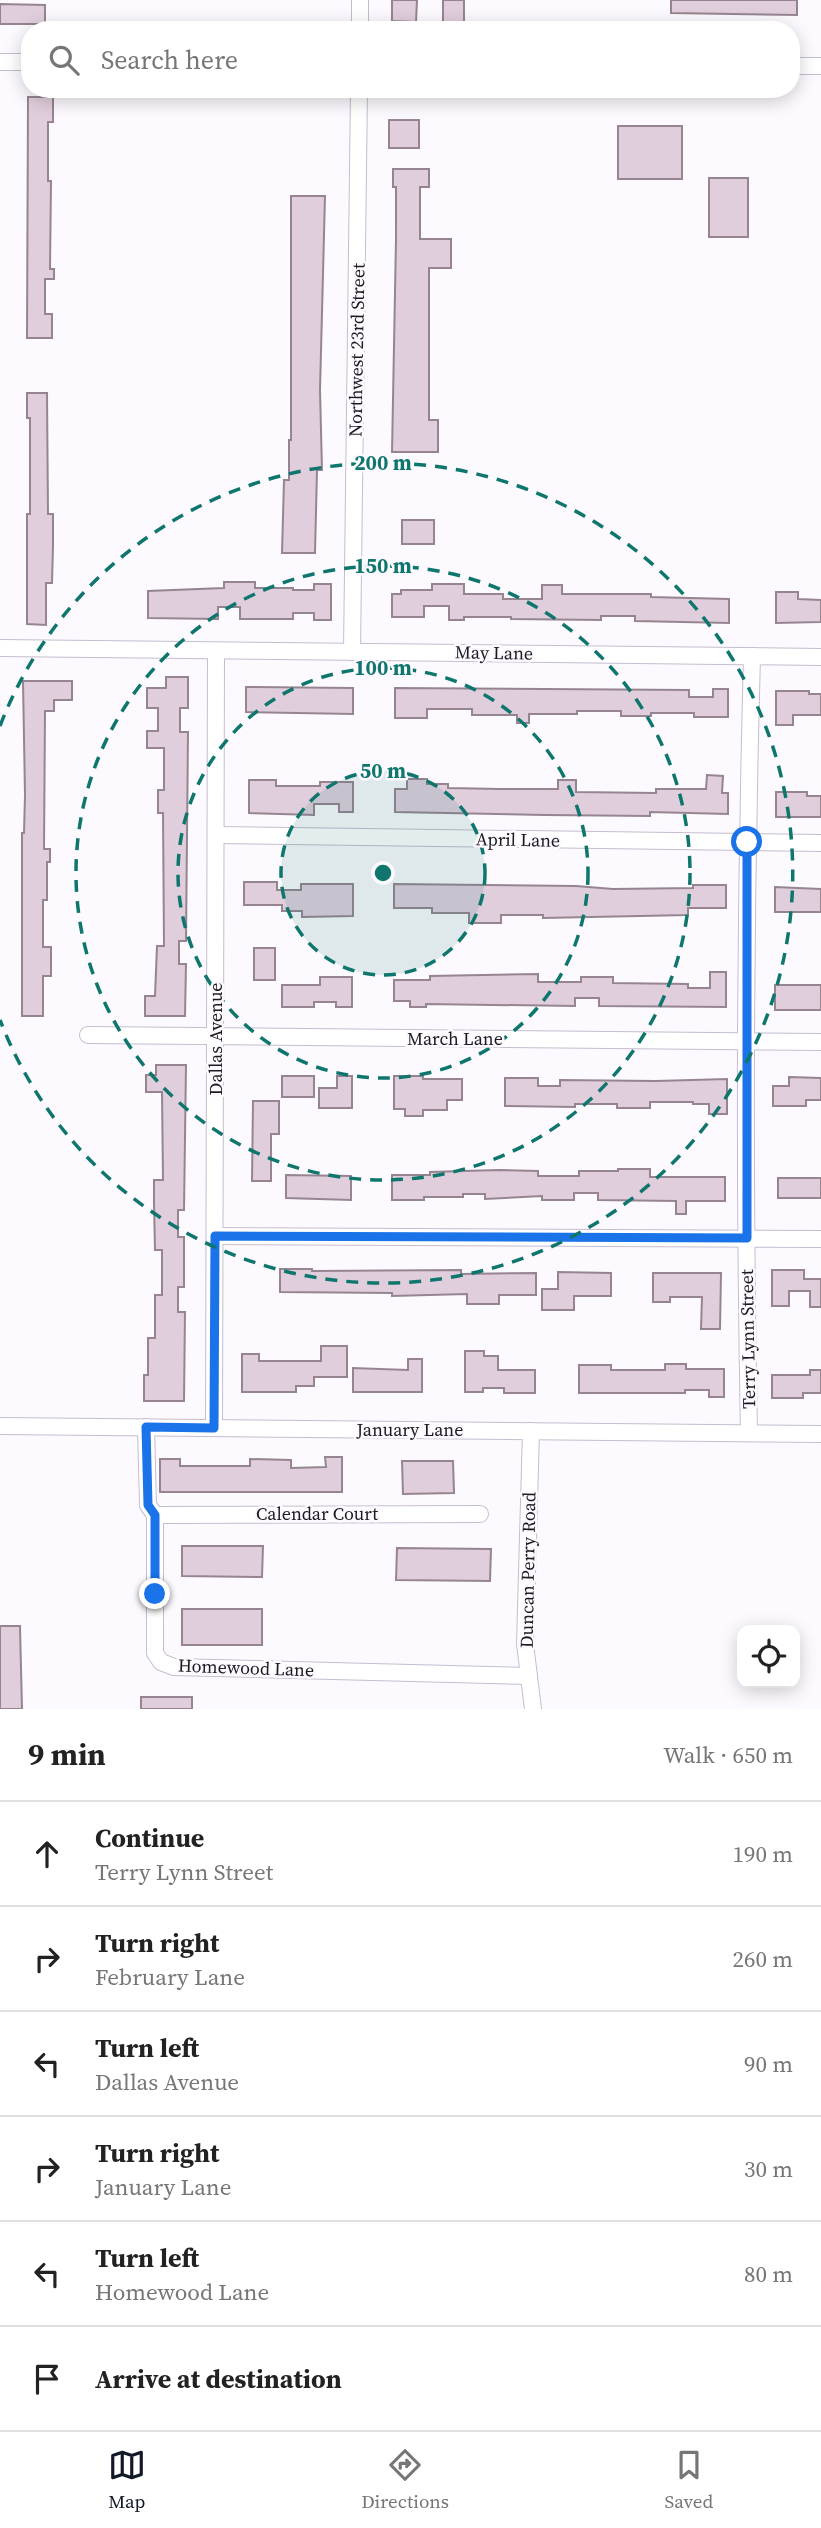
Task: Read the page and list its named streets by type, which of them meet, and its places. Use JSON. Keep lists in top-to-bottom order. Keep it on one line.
{"streets":{"street":["Northwest 23rd Street","May Lane","April Lane","Dallas Avenue","March Lane","Terry Lynn Street","January Lane","Calendar Court","Duncan Perry Road","Homewood Lane"]},"crossings":[["Northwest 23rd Street","May Lane"],["May Lane","Dallas Avenue"],["May Lane","Terry Lynn Street"],["April Lane","Dallas Avenue"],["April Lane","Terry Lynn Street"],["Dallas Avenue","March Lane"],["Dallas Avenue","January Lane"],["March Lane","Terry Lynn Street"],["Terry Lynn Street","January Lane"],["January Lane","Duncan Perry Road"],["January Lane","Homewood Lane"],["Calendar Court","Homewood Lane"],["Duncan Perry Road","Homewood Lane"]],"page":{"search":"Search here","heading":["9 min","Walk · 650 m"],"list":[["Continue","Terry Lynn Street","190 m"],["Turn right","February Lane","260 m"],["Turn left","Dallas Avenue","90 m"],["Turn right","January Lane","30 m"],["Turn left","Homewood Lane","80 m"],"Arrive at destination"],"nav":["Map","Directions","Saved"]},"rings":["200 m","150 m","100 m","50 m"]}
